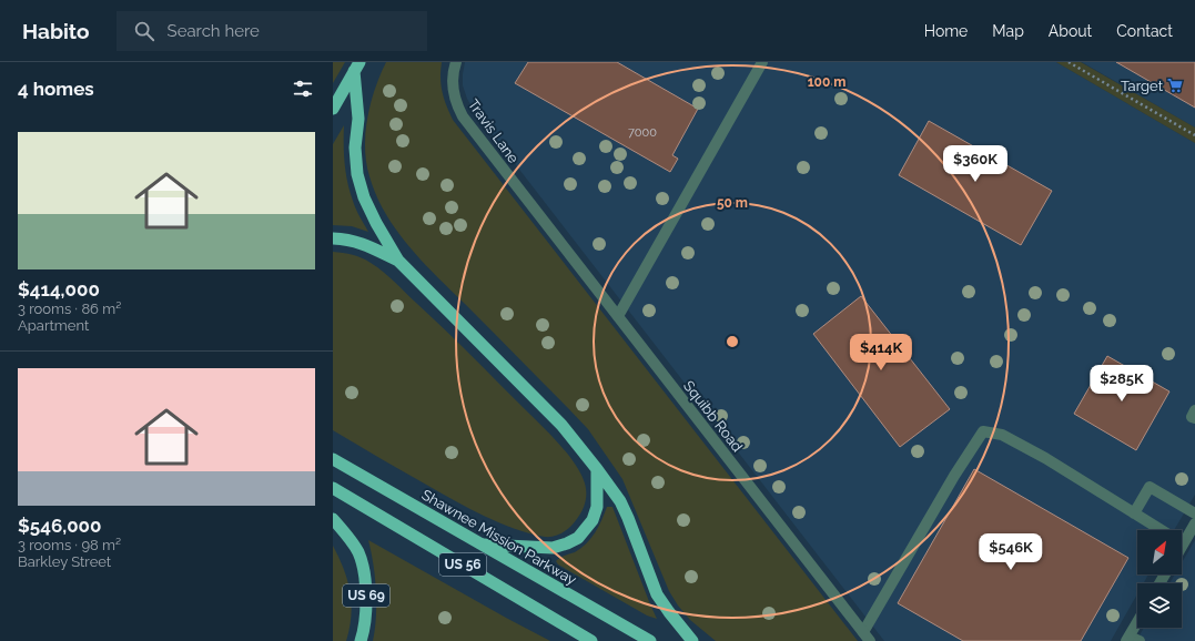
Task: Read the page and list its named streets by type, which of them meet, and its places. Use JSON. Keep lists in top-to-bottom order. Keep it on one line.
{"streets":{"highway":["Shawnee Mission Parkway","US 56","US 69"],"street":["Travis Lane","Squibb Road"]},"crossings":[["Travis Lane","Squibb Road"]],"places":{"supermarket":["Target"]},"house_numbers":["7000"],"north":"top right","page":{"header":"Habito","search":"Search here","nav":["Home","Map","About","Contact"],"heading":"4 homes","list":[{"name":"$414,000","note":"3 rooms · 86 m² · Apartment"},{"name":"$546,000","note":"3 rooms · 98 m² · Barkley Street"}],"price":["$360K","$414K","$285K","$546K"]},"rings":["100 m","50 m"]}
